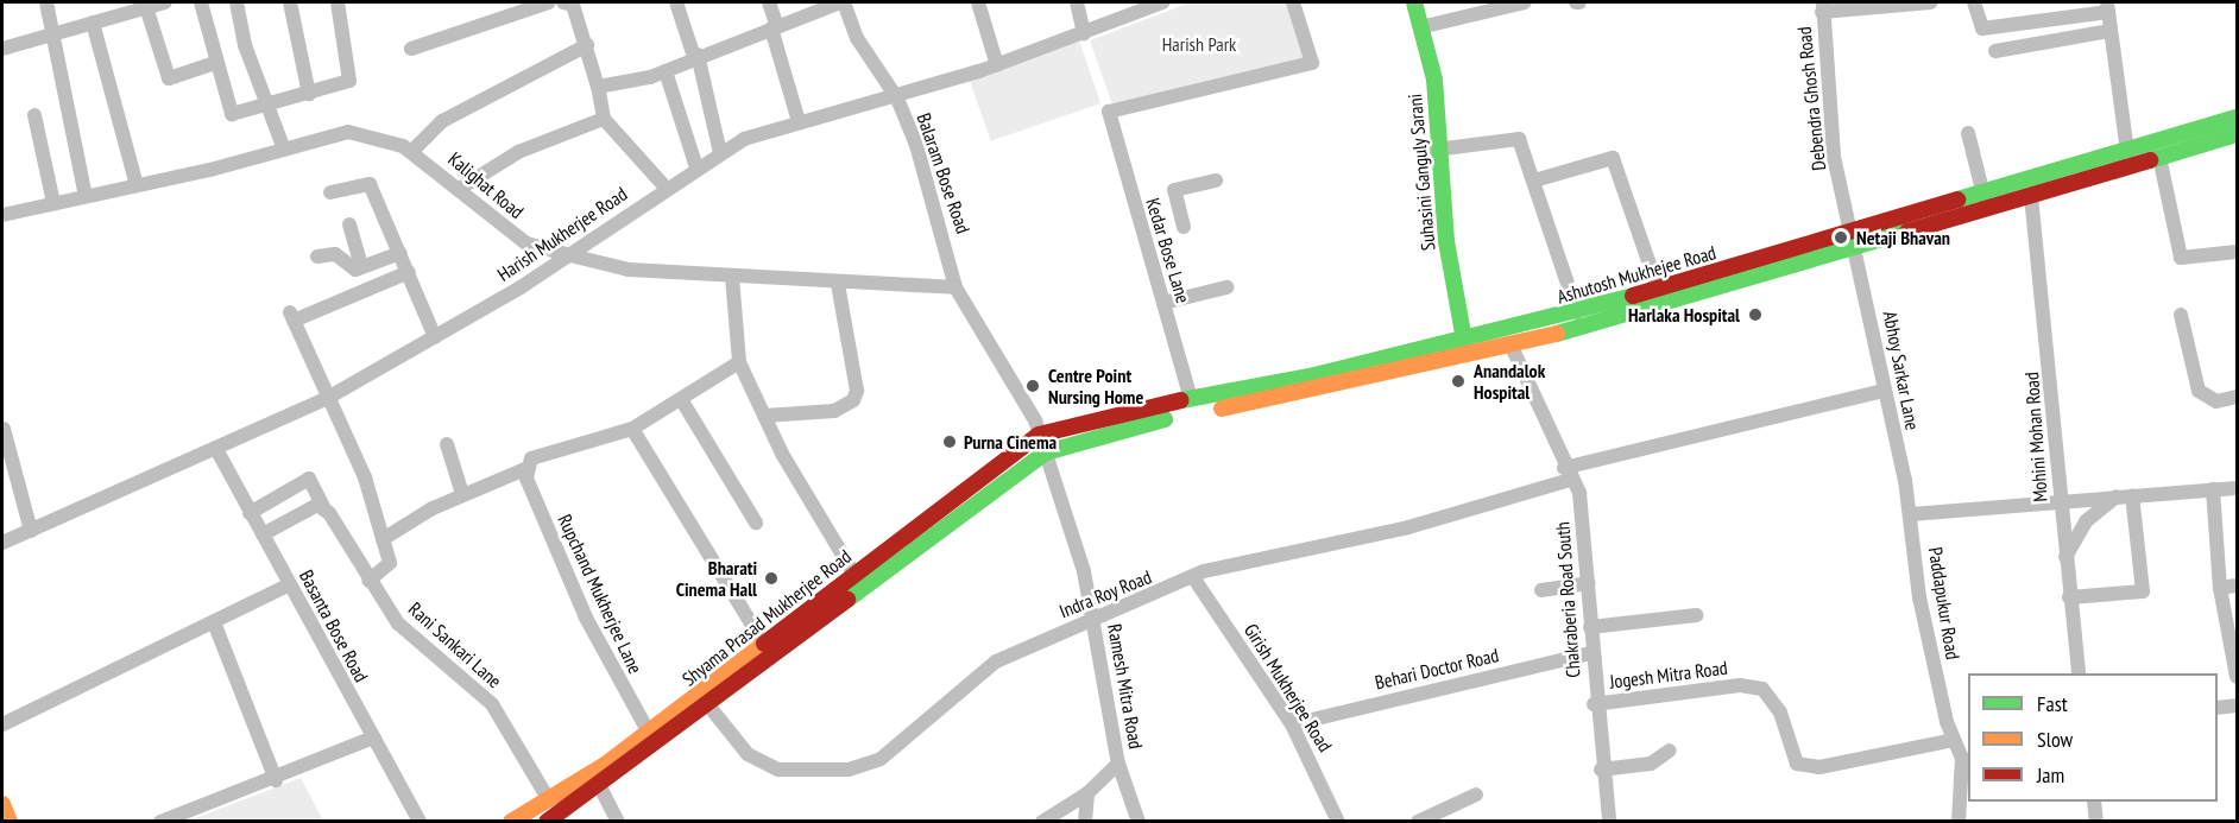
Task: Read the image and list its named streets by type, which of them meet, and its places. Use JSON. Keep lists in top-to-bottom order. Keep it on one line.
{"streets":{"main road":["Suhasini Ganguly Sarani","Ashutosh Mukhejee Road","Shyama Prasad Mukherjee Road"],"street":["Debendra Ghosh Road","Balaram Bose Road","Kalighat Road","Harish Mukherjee Road","Kedar Bose Lane","Abhoy Sarkar Lane","Mohini Mohan Road","Rupchand Mukherjee Lane","Indra Roy Road","Chakraberia Road South","Paddapukur Road","Basanta Bose Road","Rani Sankari Lane","Behari Doctor Road","Jogesh Mitra Road","Ramesh Mitra Road","Girish Mukherjee Road"]},"crossings":[["Debendra Ghosh Road","Ashutosh Mukhejee Road"],["Debendra Ghosh Road","Abhoy Sarkar Lane"],["Suhasini Ganguly Sarani","Ashutosh Mukhejee Road"],["Balaram Bose Road","Kalighat Road"],["Balaram Bose Road","Harish Mukherjee Road"],["Balaram Bose Road","Ashutosh Mukhejee Road"],["Balaram Bose Road","Shyama Prasad Mukherjee Road"],["Balaram Bose Road","Ramesh Mitra Road"],["Kalighat Road","Harish Mukherjee Road"],["Harish Mukherjee Road","Basanta Bose Road"],["Kedar Bose Lane","Ashutosh Mukhejee Road"],["Ashutosh Mukhejee Road","Abhoy Sarkar Lane"],["Ashutosh Mukhejee Road","Mohini Mohan Road"],["Ashutosh Mukhejee Road","Chakraberia Road South"],["Ashutosh Mukhejee Road","Shyama Prasad Mukherjee Road"],["Ashutosh Mukhejee Road","Ramesh Mitra Road"],["Abhoy Sarkar Lane","Indra Roy Road"],["Abhoy Sarkar Lane","Paddapukur Road"],["Rupchand Mukherjee Lane","Shyama Prasad Mukherjee Road"],["Indra Roy Road","Chakraberia Road South"],["Indra Roy Road","Shyama Prasad Mukherjee Road"],["Indra Roy Road","Ramesh Mitra Road"],["Indra Roy Road","Girish Mukherjee Road"],["Chakraberia Road South","Behari Doctor Road"],["Chakraberia Road South","Jogesh Mitra Road"],["Paddapukur Road","Jogesh Mitra Road"],["Shyama Prasad Mukherjee Road","Rani Sankari Lane"],["Shyama Prasad Mukherjee Road","Ramesh Mitra Road"],["Basanta Bose Road","Rani Sankari Lane"],["Behari Doctor Road","Girish Mukherjee Road"]],"parks":["Harish Park"],"places":["Netaji Bhavan","Harlaka Hospital","Anandalok Hospital","Centre Point Nursing Home","Purna Cinema","Bharati Cinema Hall"],"legend":["Fast","Slow","Jam"]}
